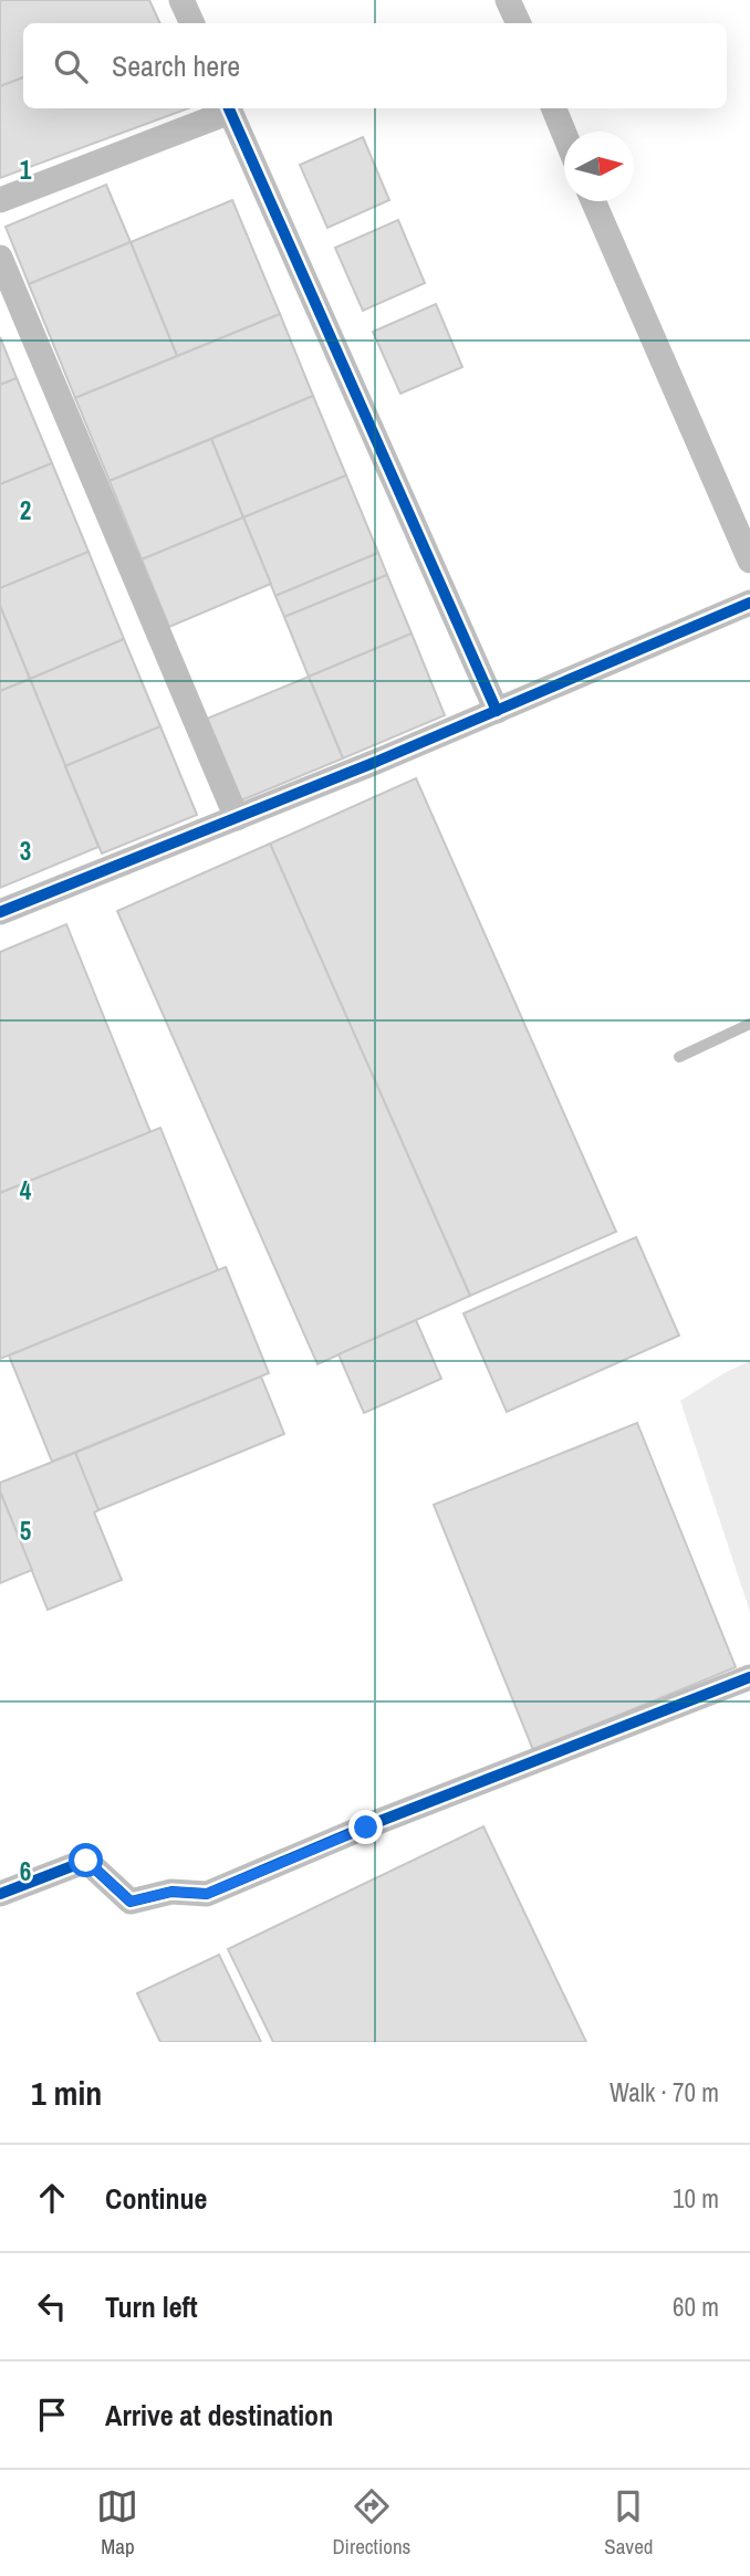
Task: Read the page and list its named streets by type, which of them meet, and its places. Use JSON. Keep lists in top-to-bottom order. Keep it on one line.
{"north":"right","page":{"search":"Search here","heading":["1 min","Walk · 70 m"],"list":[["Continue","10 m"],["Turn left","60 m"],"Arrive at destination"],"nav":["Map","Directions","Saved"]},"grid":{"rows":["1","2","3","4","5","6"]}}
